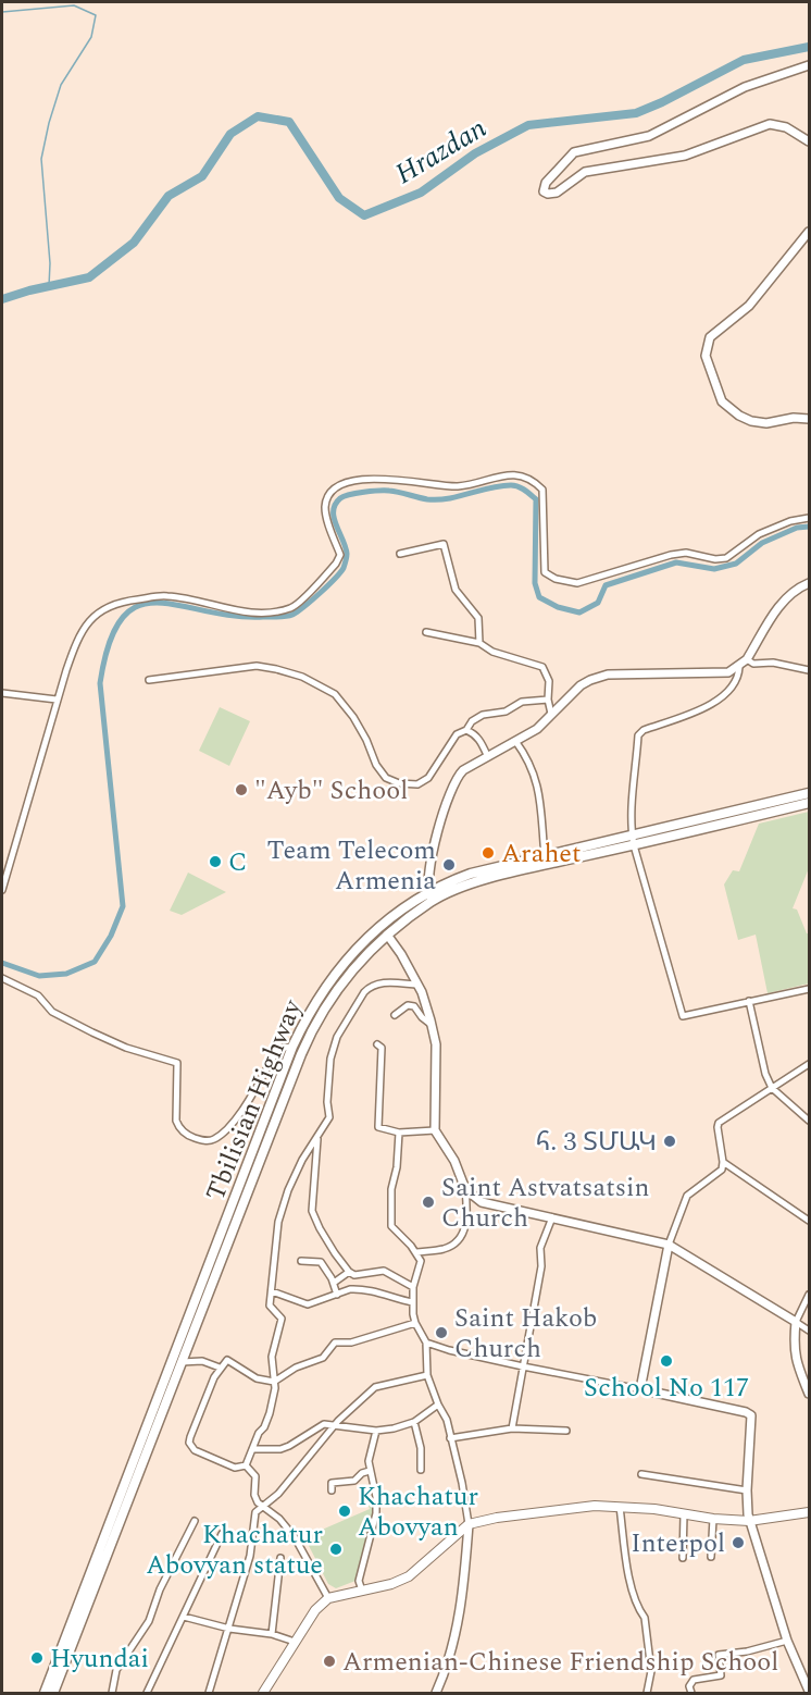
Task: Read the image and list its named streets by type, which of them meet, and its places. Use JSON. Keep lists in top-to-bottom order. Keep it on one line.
{"streets":{"main road":["Tbilisian Highway"]},"water":["Hrazdan"],"places":["\"Ayb\" School","Arahet","C","Team Telecom Armenia","հ. 3 ՏՄԱԿ","Saint Astvatsatsin Church","Saint Hakob Church","School No 117","Khachatur Abovyan","Interpol","Khachatur Abovyan statue","Hyundai","Armenian-Chinese Friendship School"]}
